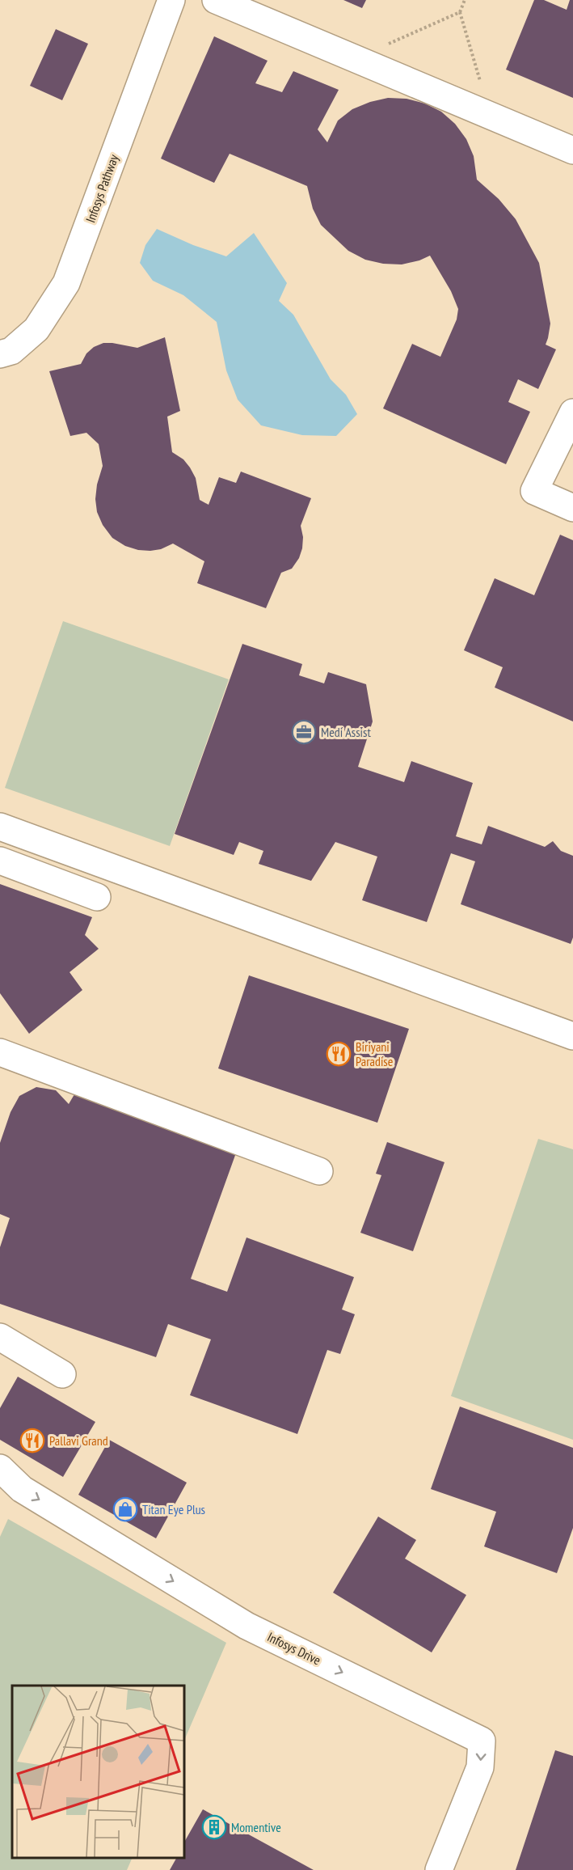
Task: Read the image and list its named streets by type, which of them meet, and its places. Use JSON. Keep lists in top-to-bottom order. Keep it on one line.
{"streets":{"street":["Infosys Pathway","Infosys Drive"]},"one_way":["Infosys Drive"],"places":{"office":["Medi Assist"],"restaurant":["Biriyani Paradise","Pallavi Grand"],"shop":["Titan Eye Plus"],"building":["Momentive"]}}
